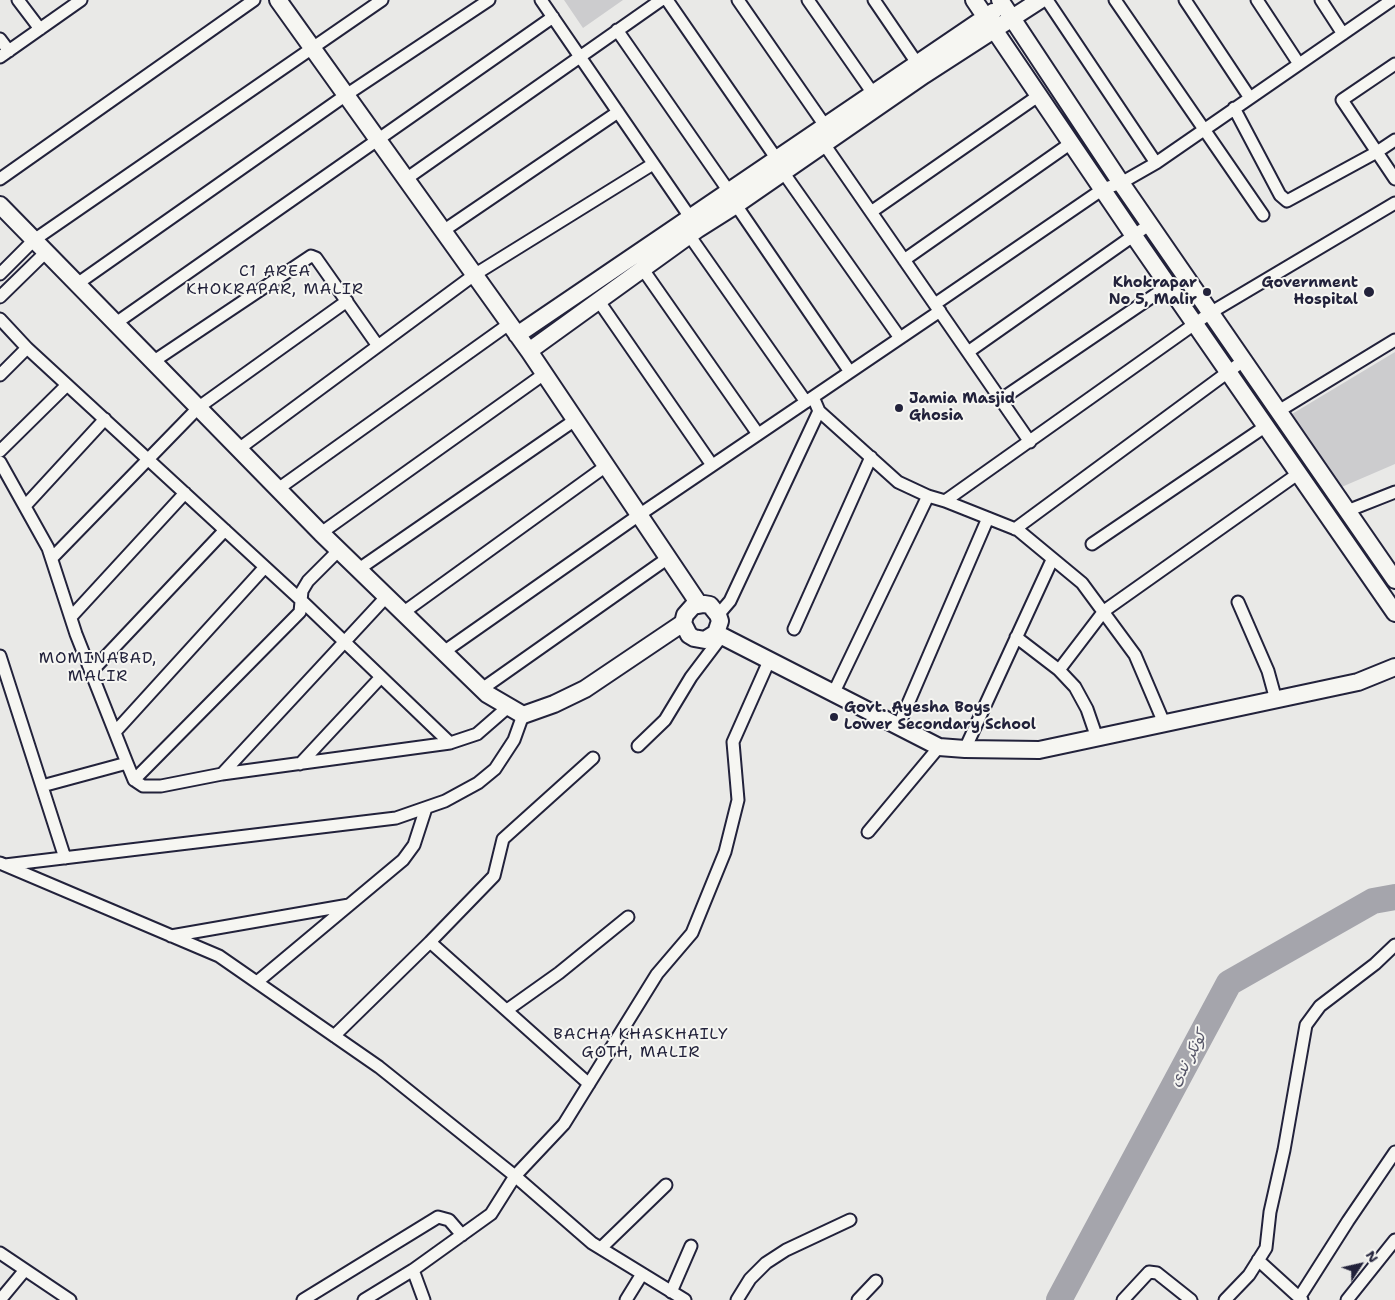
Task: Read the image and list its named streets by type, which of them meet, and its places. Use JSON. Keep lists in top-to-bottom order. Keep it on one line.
{"districts":["C1 AREA KHOKRAPAR, MALIR","MOMINABAD, MALIR","BACHA KHASKHAILY GOTH, MALIR"],"water":["کونکر ندی"],"places":["Khokrapar No 5, Malir","Government Hospital","Jamia Masjid Ghosia","Govt. Ayesha Boys Lower Secondary School"],"north":"top right"}
